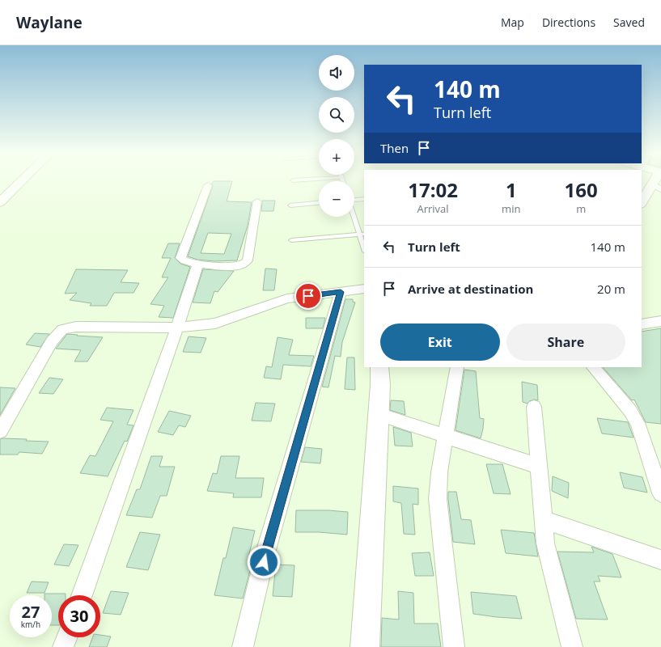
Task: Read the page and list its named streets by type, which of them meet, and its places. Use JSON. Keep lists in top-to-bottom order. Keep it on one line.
{"page":{"header":"Waylane","nav":["Map","Directions","Saved"],"map_buttons":["+","−"],"turn":["140 m","Turn left"],"then":"Then","eta":["17:02","Arrival","1","min","160","m"],"list":[{"name":"Turn left","value":"140 m"},{"name":"Arrive at destination","value":"20 m"}],"buttons":["Exit","Share"],"speed":"27 km/h","limit":"30"}}
